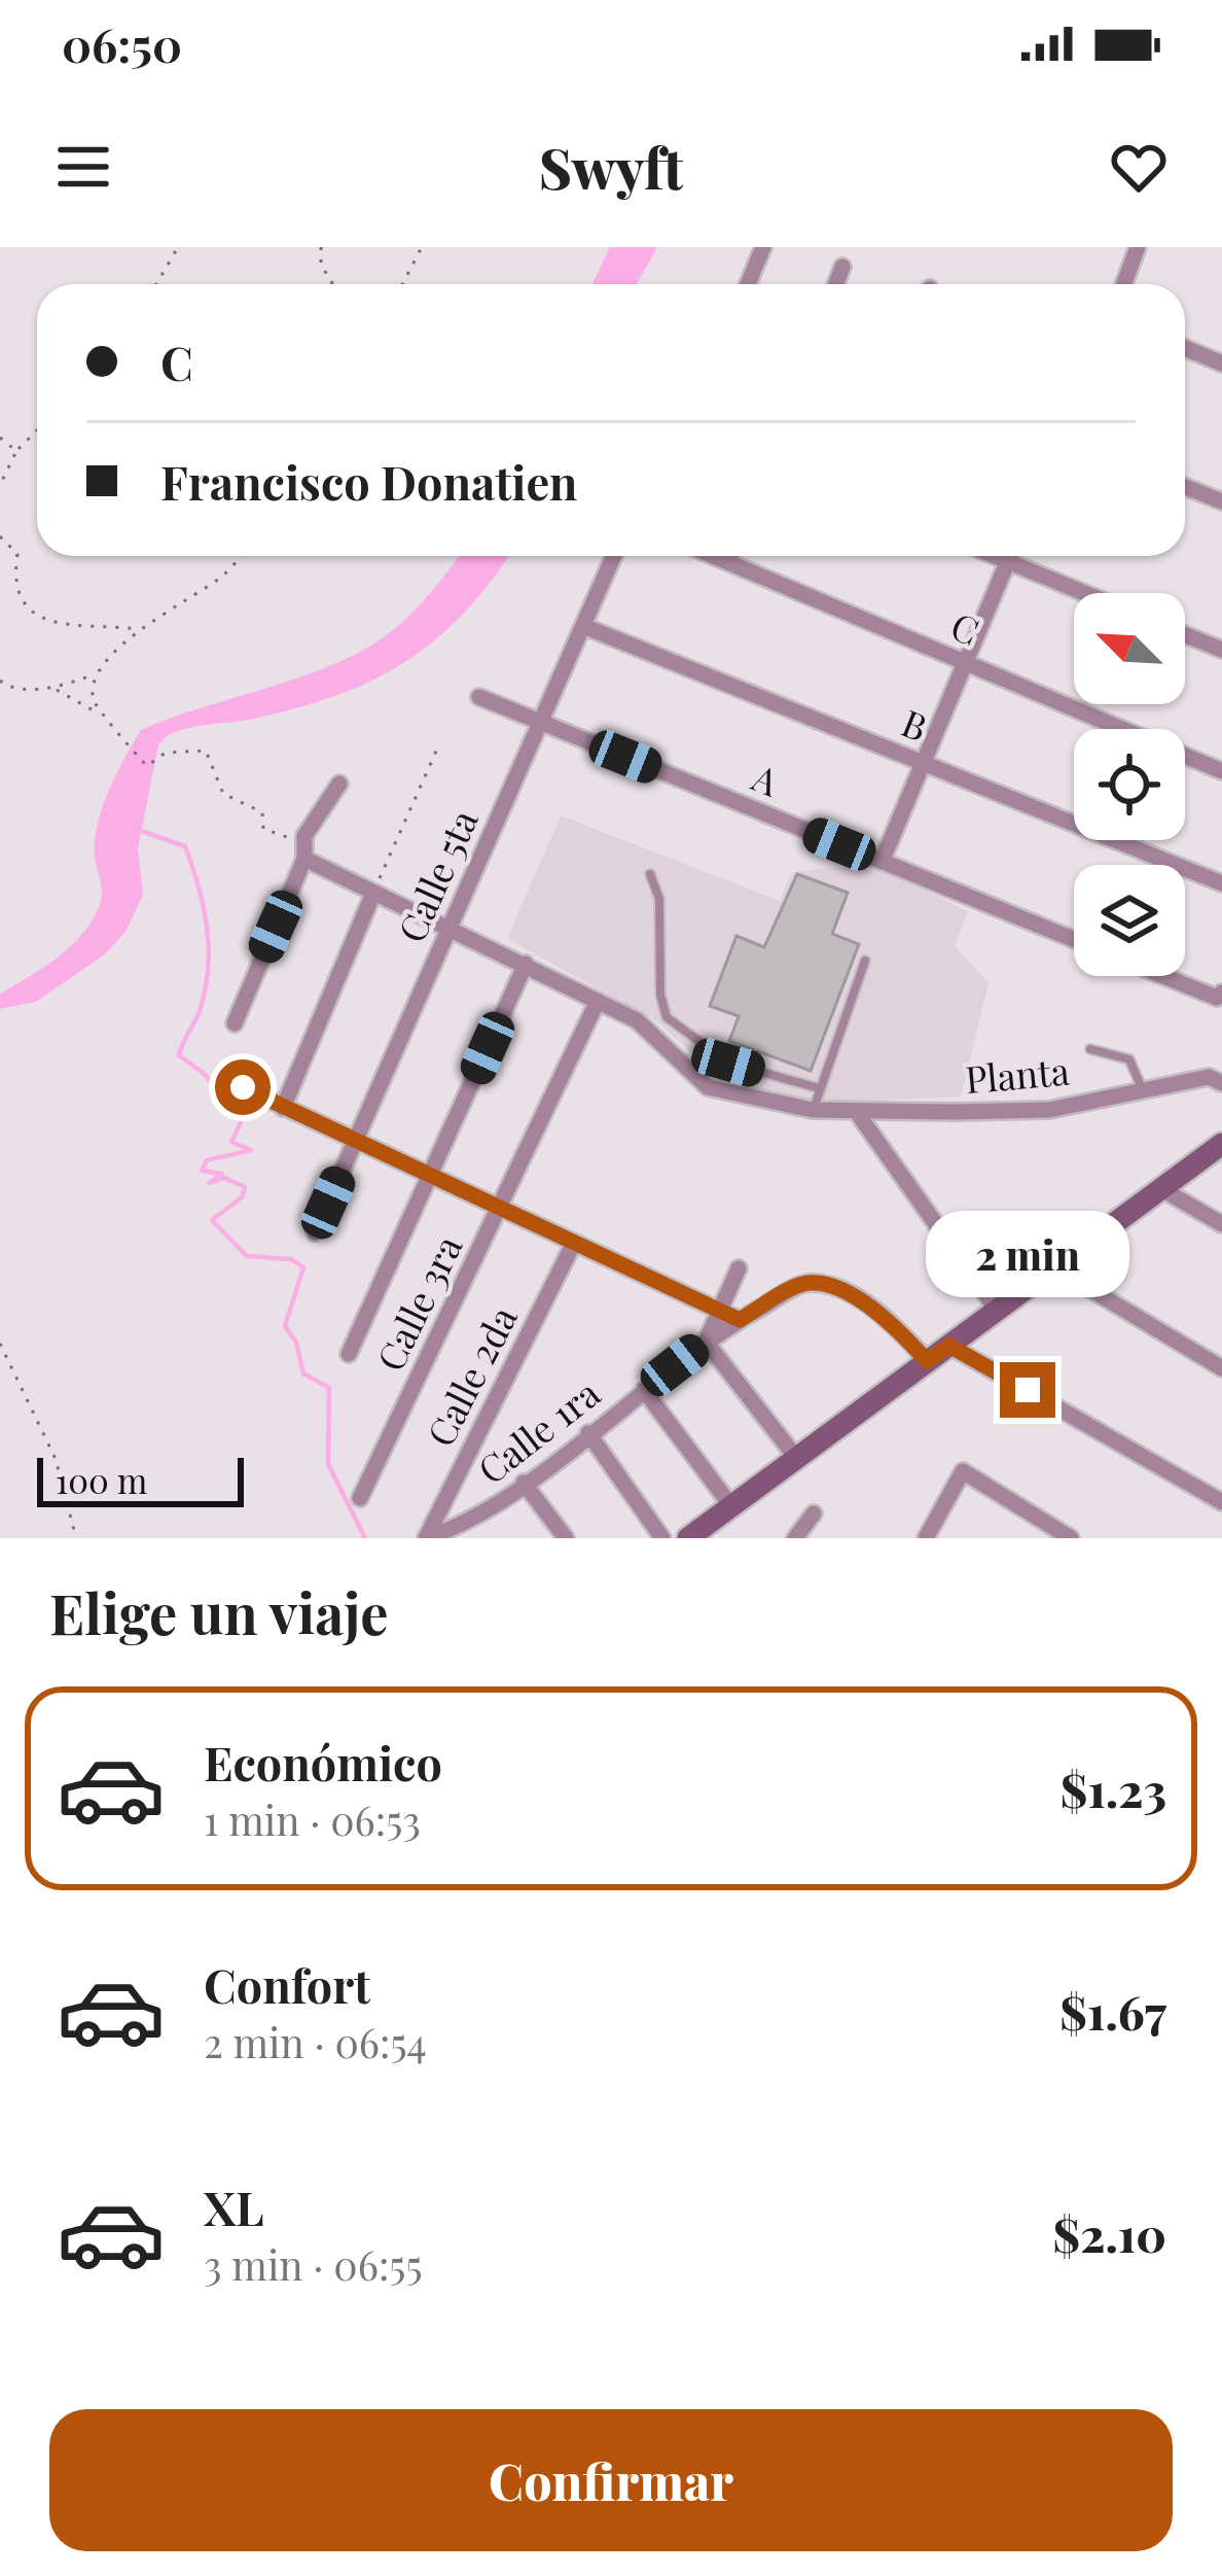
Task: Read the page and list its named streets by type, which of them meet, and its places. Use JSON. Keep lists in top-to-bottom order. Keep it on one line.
{"streets":{"street":["C","B","A","Calle 5ta","Planta","Calle 3ra","Calle 2da","Calle 1ra"]},"crossings":[["B","Calle 5ta"],["A","Calle 5ta"],["Calle 2da","Calle 1ra"]],"scale_bar":"100 m","north":"top left","page":{"status":"06:50","header":"Swyft","banner":["C","Francisco Donatien"],"bubble":"2 min","scale":"100 m","heading":"Elige un viaje","list":[{"name":"Económico","note":"1 min · 06:53","value":"$1.23"},{"name":"Confort","note":"2 min · 06:54","value":"$1.67"},{"name":"XL","note":"3 min · 06:55","value":"$2.10"}],"buttons":"Confirmar"}}
